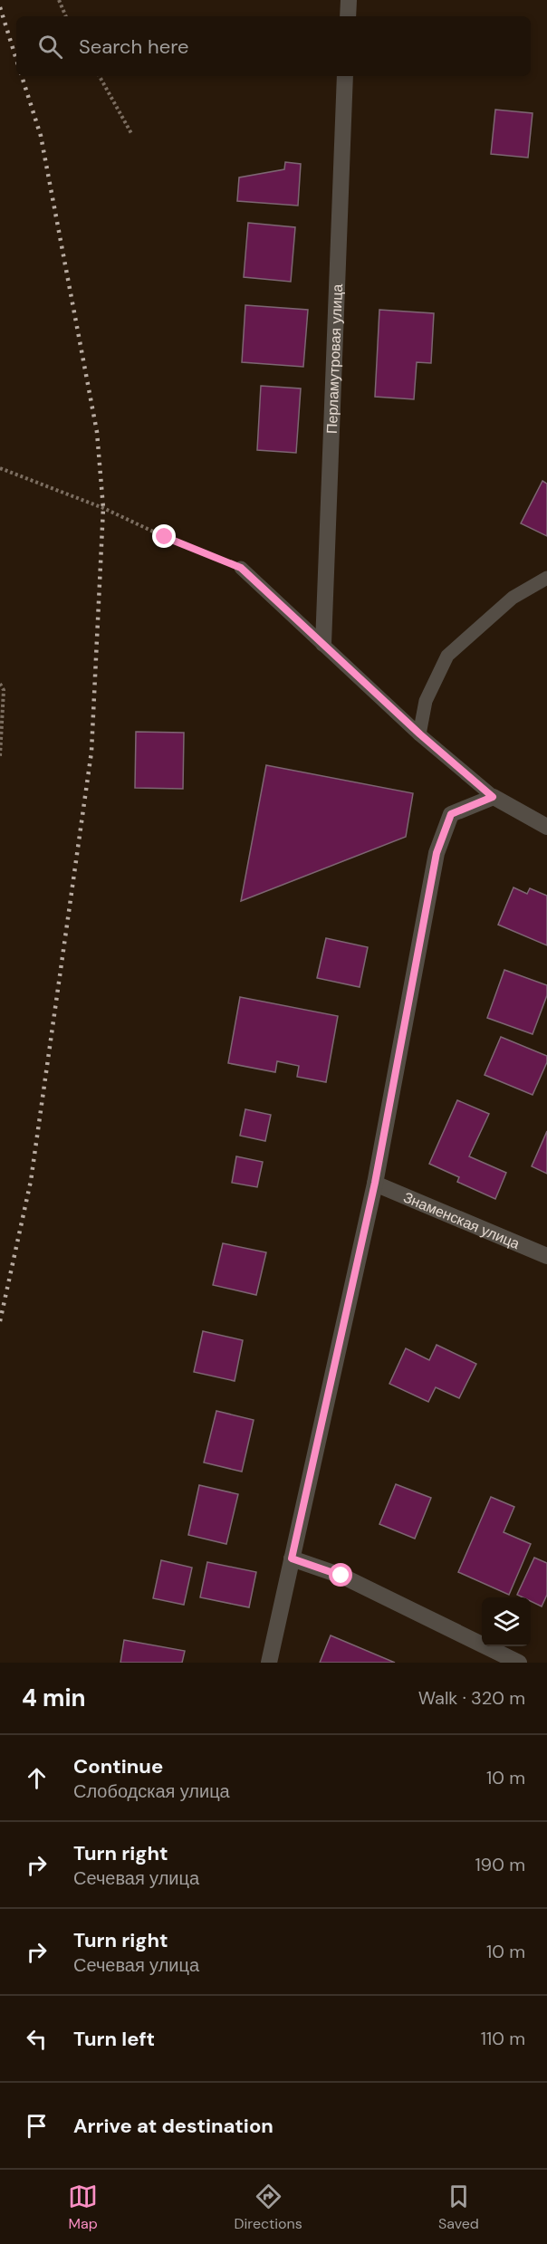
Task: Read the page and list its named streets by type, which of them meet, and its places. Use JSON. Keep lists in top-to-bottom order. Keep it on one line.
{"streets":{"street":["Перламутровая улица","Знаменская улица"]},"page":{"search":"Search here","heading":["4 min","Walk · 320 m"],"list":[["Continue","Слободская улица","10 m"],["Turn right","Сечевая улица","190 m"],["Turn right","Сечевая улица","10 m"],["Turn left","110 m"],"Arrive at destination"],"nav":["Map","Directions","Saved"]}}
